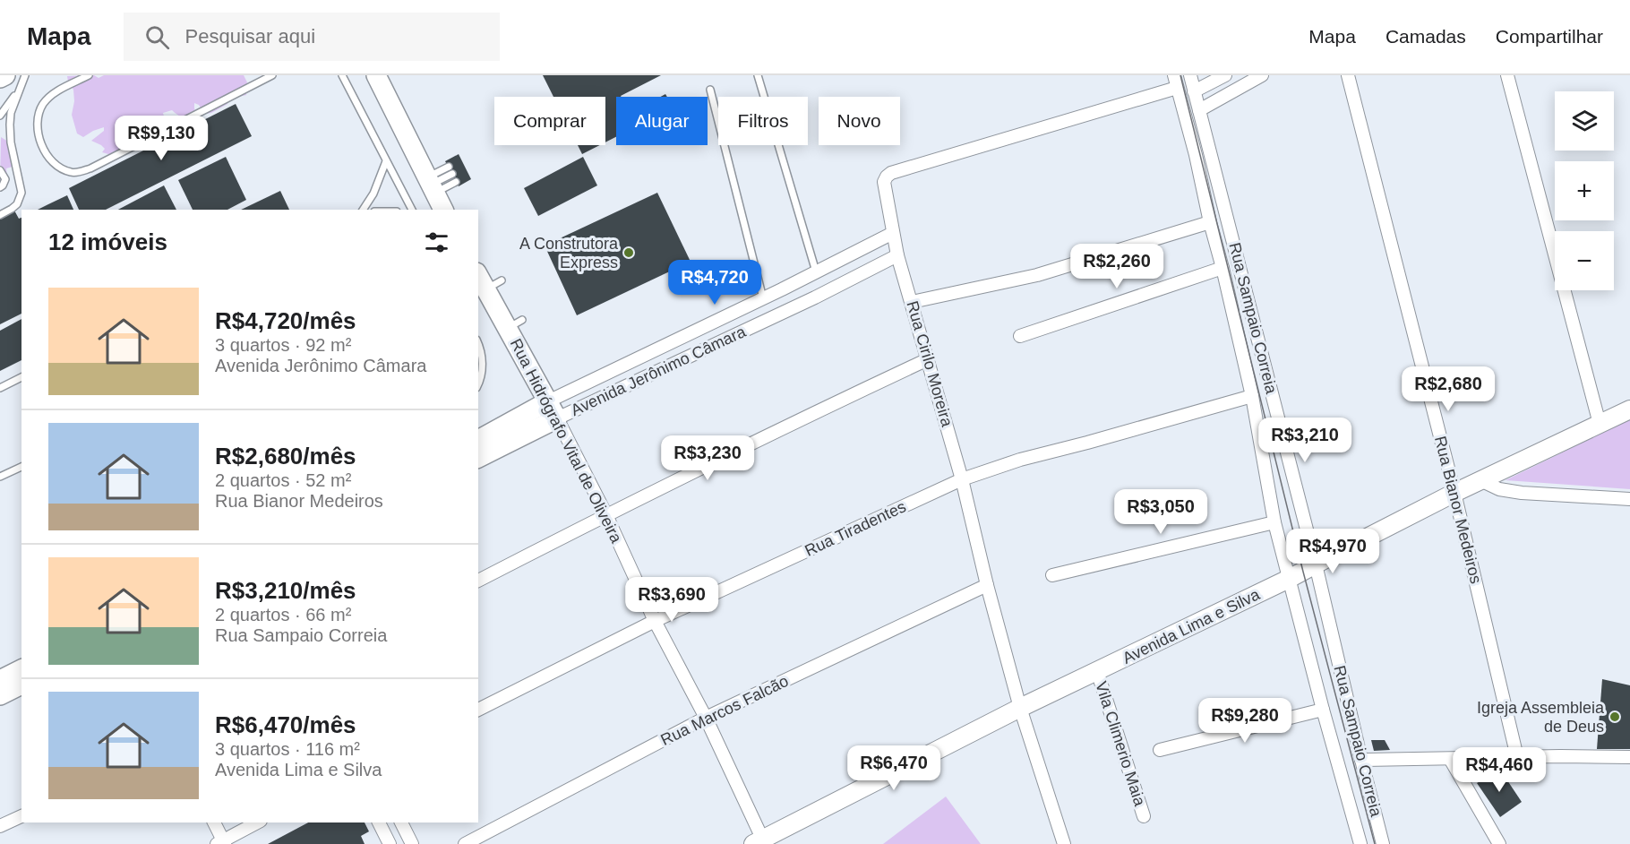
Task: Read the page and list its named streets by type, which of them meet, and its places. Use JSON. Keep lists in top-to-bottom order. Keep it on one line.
{"streets":{"main road":["Avenida Jerônimo Câmara","Rua Hidrógrafo Vital de Oliveira","Avenida Lima e Silva"],"street":["Rua Sampaio Correia","Rua Cirilo Moreira","Rua Bianor Medeiros","Rua Tiradentes","Rua Marcos Falcão","Vila Climerio Maia"]},"crossings":[["Rua Sampaio Correia","Rua Cirilo Moreira"],["Rua Sampaio Correia","Rua Tiradentes"],["Rua Sampaio Correia","Avenida Lima e Silva"],["Rua Cirilo Moreira","Avenida Jerônimo Câmara"],["Rua Cirilo Moreira","Rua Tiradentes"],["Rua Cirilo Moreira","Avenida Lima e Silva"],["Rua Cirilo Moreira","Rua Marcos Falcão"],["Avenida Jerônimo Câmara","Rua Hidrógrafo Vital de Oliveira"],["Rua Hidrógrafo Vital de Oliveira","Rua Tiradentes"],["Rua Hidrógrafo Vital de Oliveira","Avenida Lima e Silva"],["Rua Hidrógrafo Vital de Oliveira","Rua Marcos Falcão"],["Rua Bianor Medeiros","Avenida Lima e Silva"],["Avenida Lima e Silva","Vila Climerio Maia"]],"places":["A Construtora Express","Igreja Assembleia de Deus"],"page":{"header":"Mapa","search":"Pesquisar aqui","nav":["Mapa","Camadas","Compartilhar"],"map_buttons":["+","−"],"chip":["Comprar","Alugar","Filtros","Novo"],"price":["R$9,130","R$2,260","R$4,720","R$2,680","R$3,210","R$3,230","R$3,050","R$4,970","R$3,690","R$9,280","R$6,470","R$4,460"],"heading":"12 imóveis","list":[{"name":"R$4,720/mês","note":"3 quartos · 92 m² · Avenida Jerônimo Câmara"},{"name":"R$2,680/mês","note":"2 quartos · 52 m² · Rua Bianor Medeiros"},{"name":"R$3,210/mês","note":"2 quartos · 66 m² · Rua Sampaio Correia"},{"name":"R$6,470/mês","note":"3 quartos · 116 m² · Avenida Lima e Silva"}]}}
